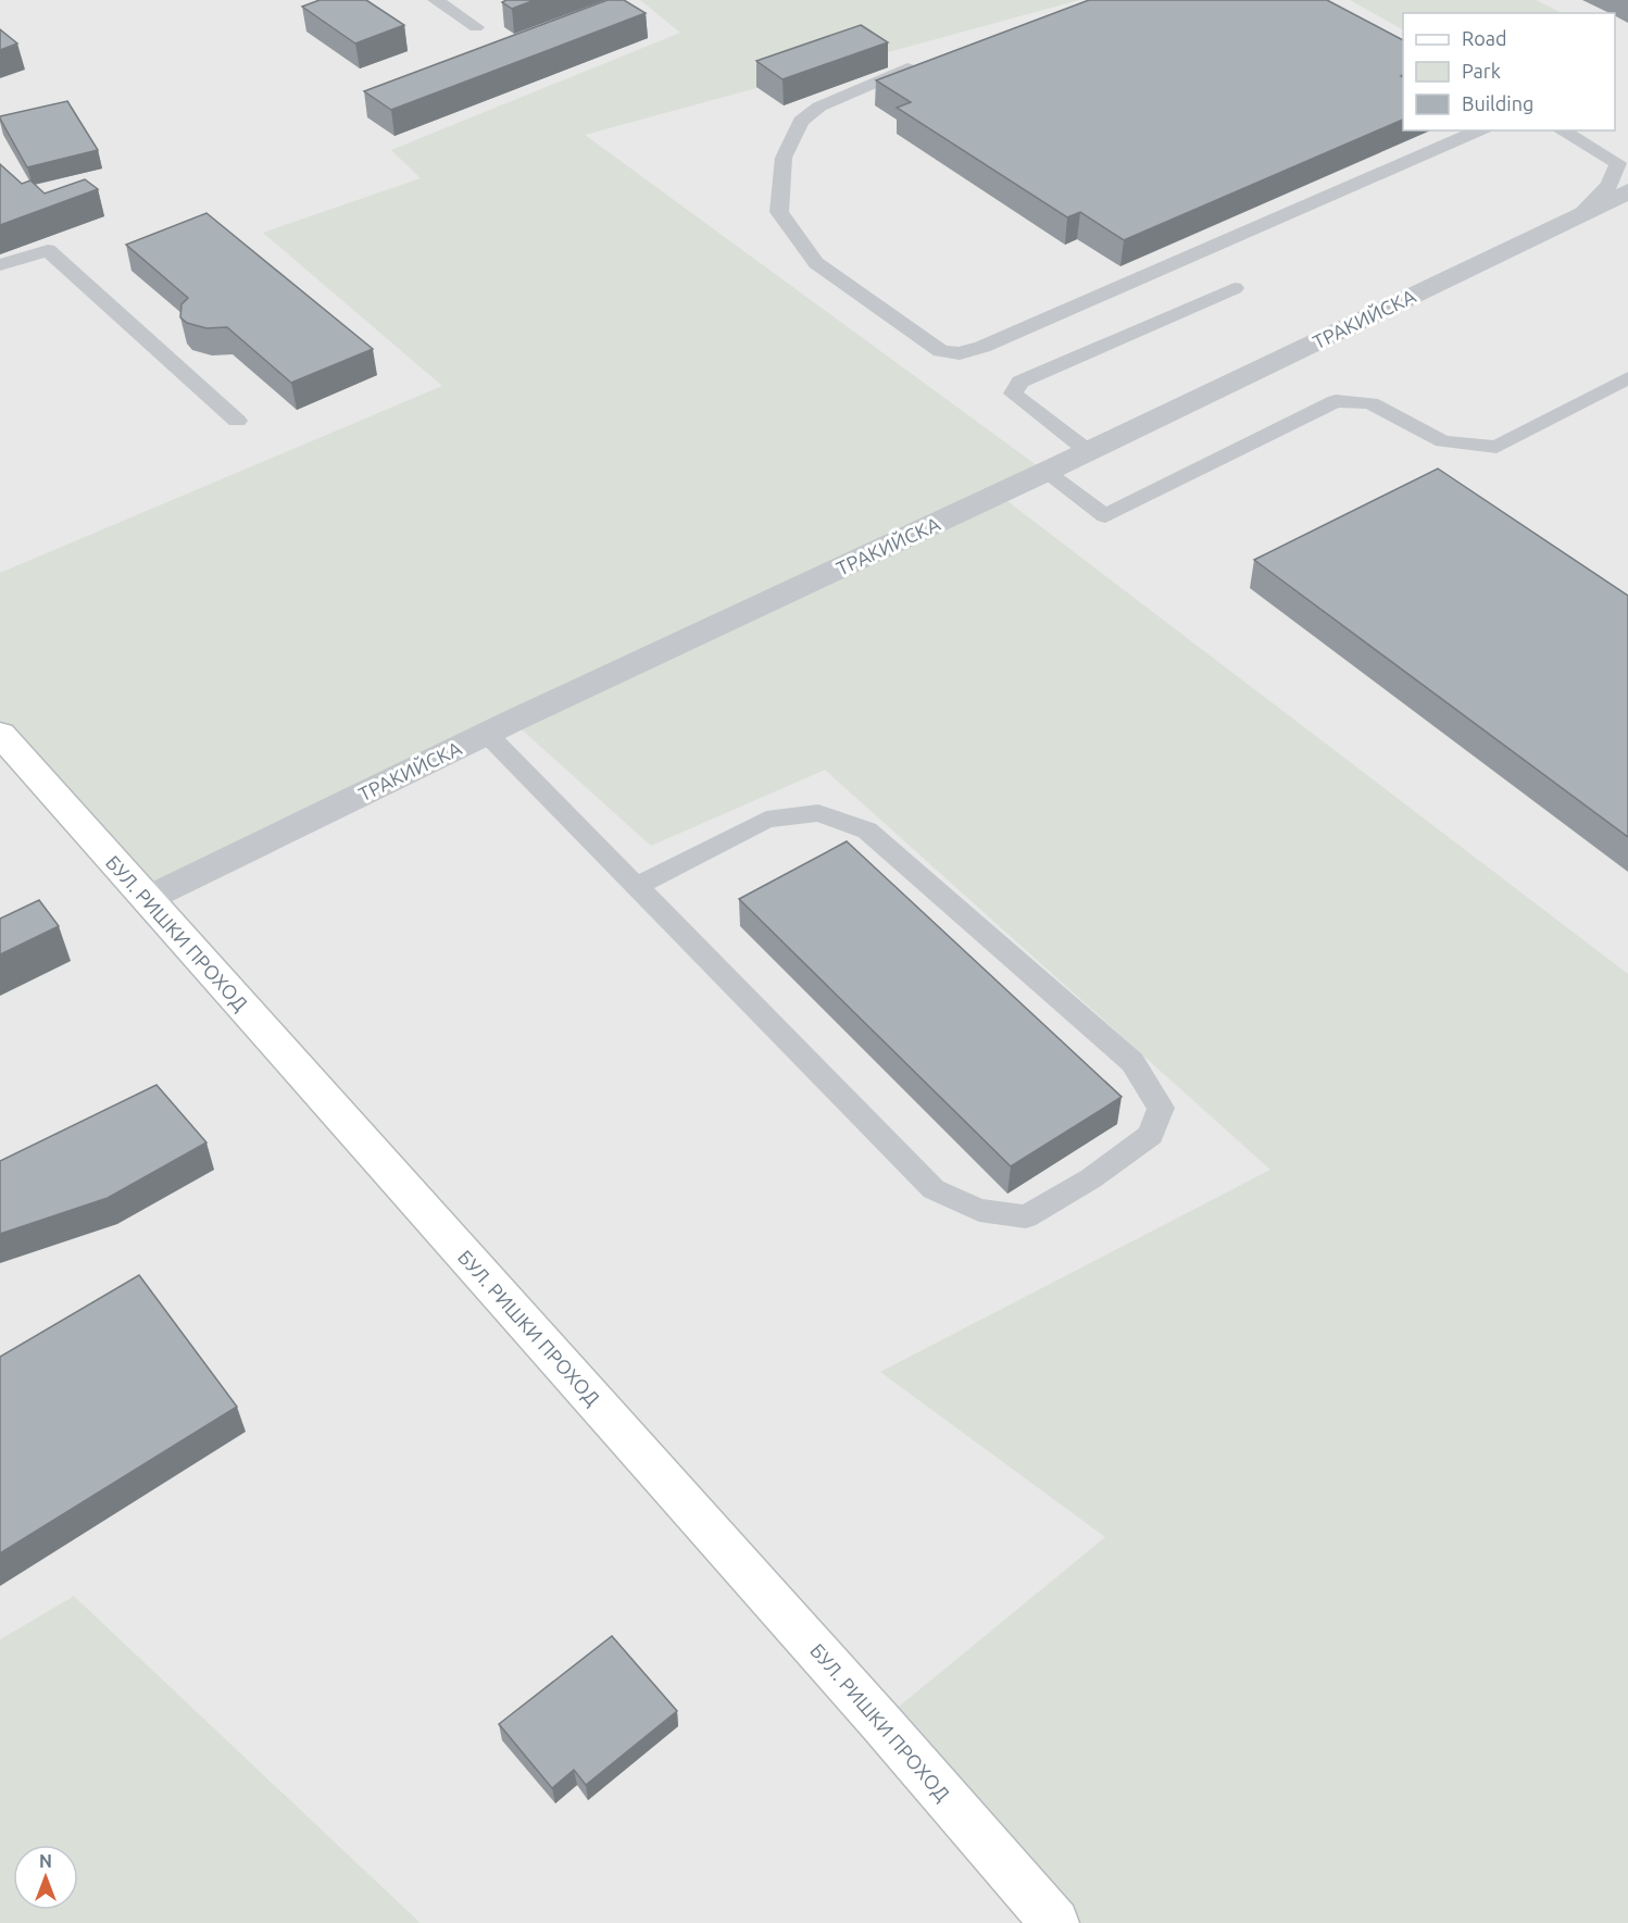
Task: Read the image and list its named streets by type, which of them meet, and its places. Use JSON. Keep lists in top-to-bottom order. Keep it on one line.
{"streets":{"main road":["БУЛ. РИШКИ ПРОХОД"],"street":["ТРАКИЙСКА"]},"crossings":[["ТРАКИЙСКА","БУЛ. РИШКИ ПРОХОД"]],"legend":["Road","Park","Building"],"north":"top"}
